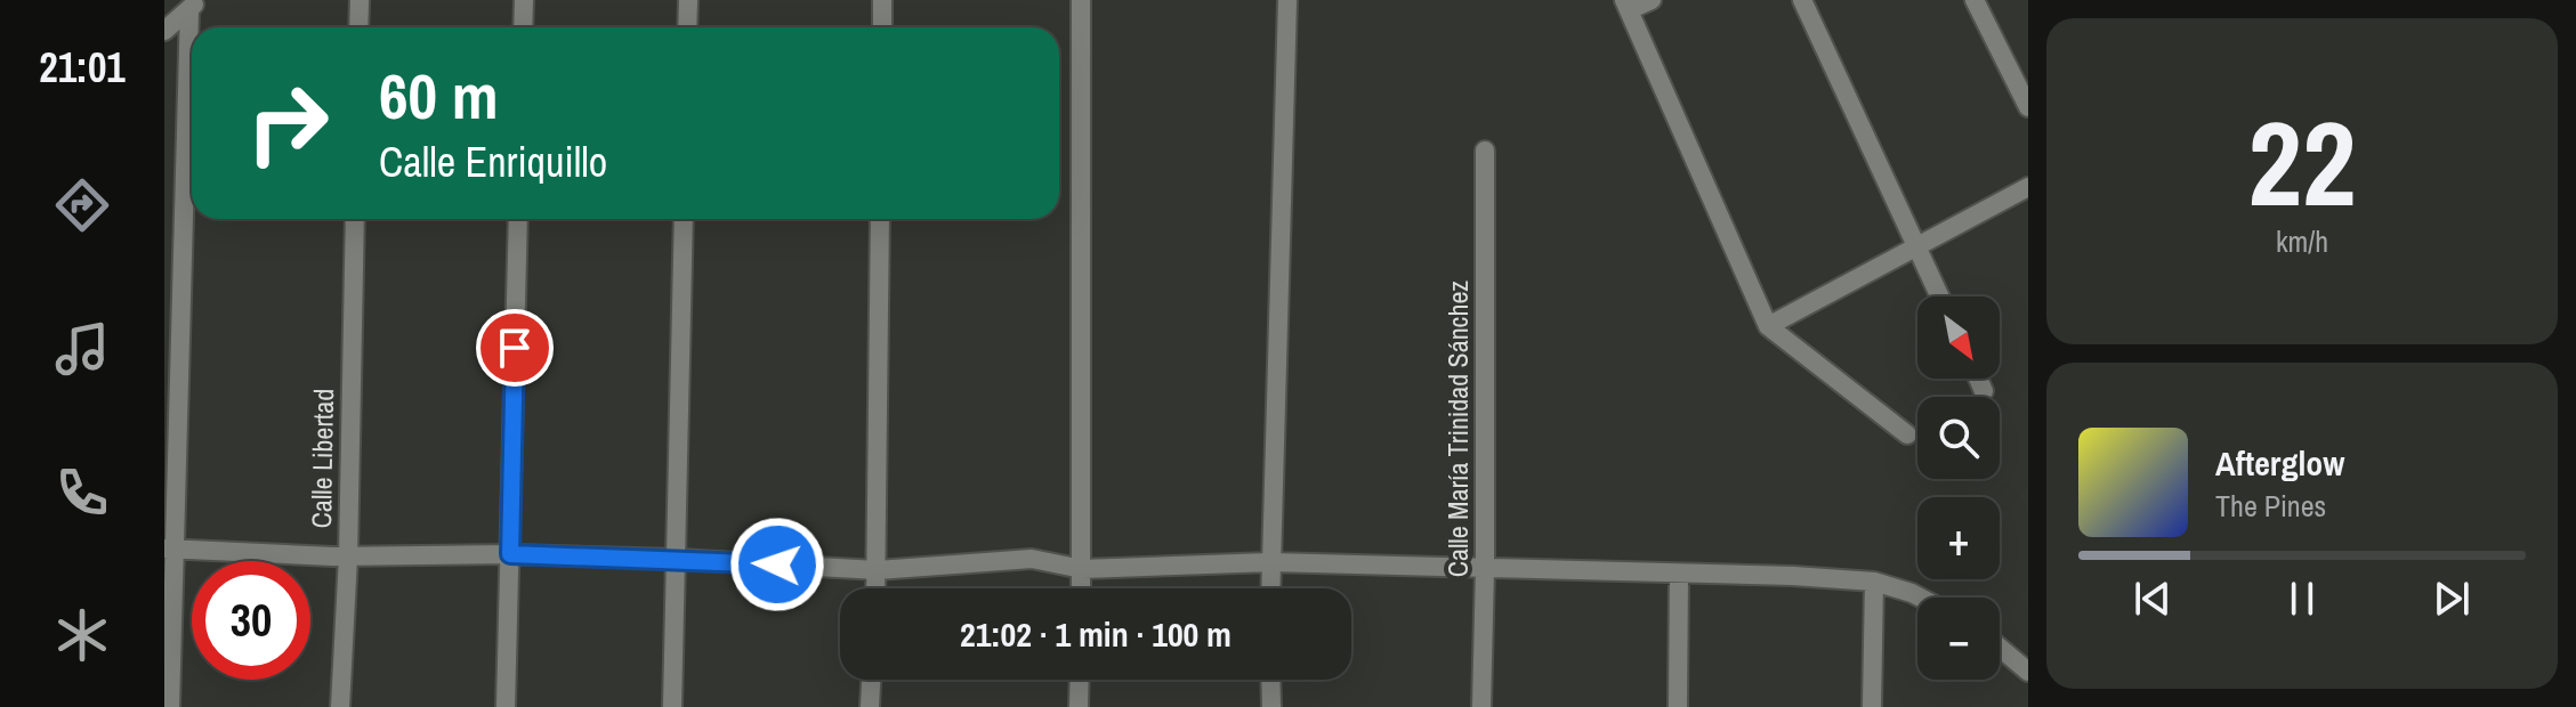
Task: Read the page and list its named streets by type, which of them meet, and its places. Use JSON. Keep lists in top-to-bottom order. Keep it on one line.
{"streets":{"street":["Calle María Trinidad Sánchez","Calle Libertad"]},"north":"bottom right","page":{"tabs":"21:01","tile":["22","km/h"],"turn":["60 m","Calle Enriquillo"],"map_buttons":["+","−"],"song":["Afterglow","The Pines"],"limit":"30","trip":"21:02 · 1 min · 100 m"}}
